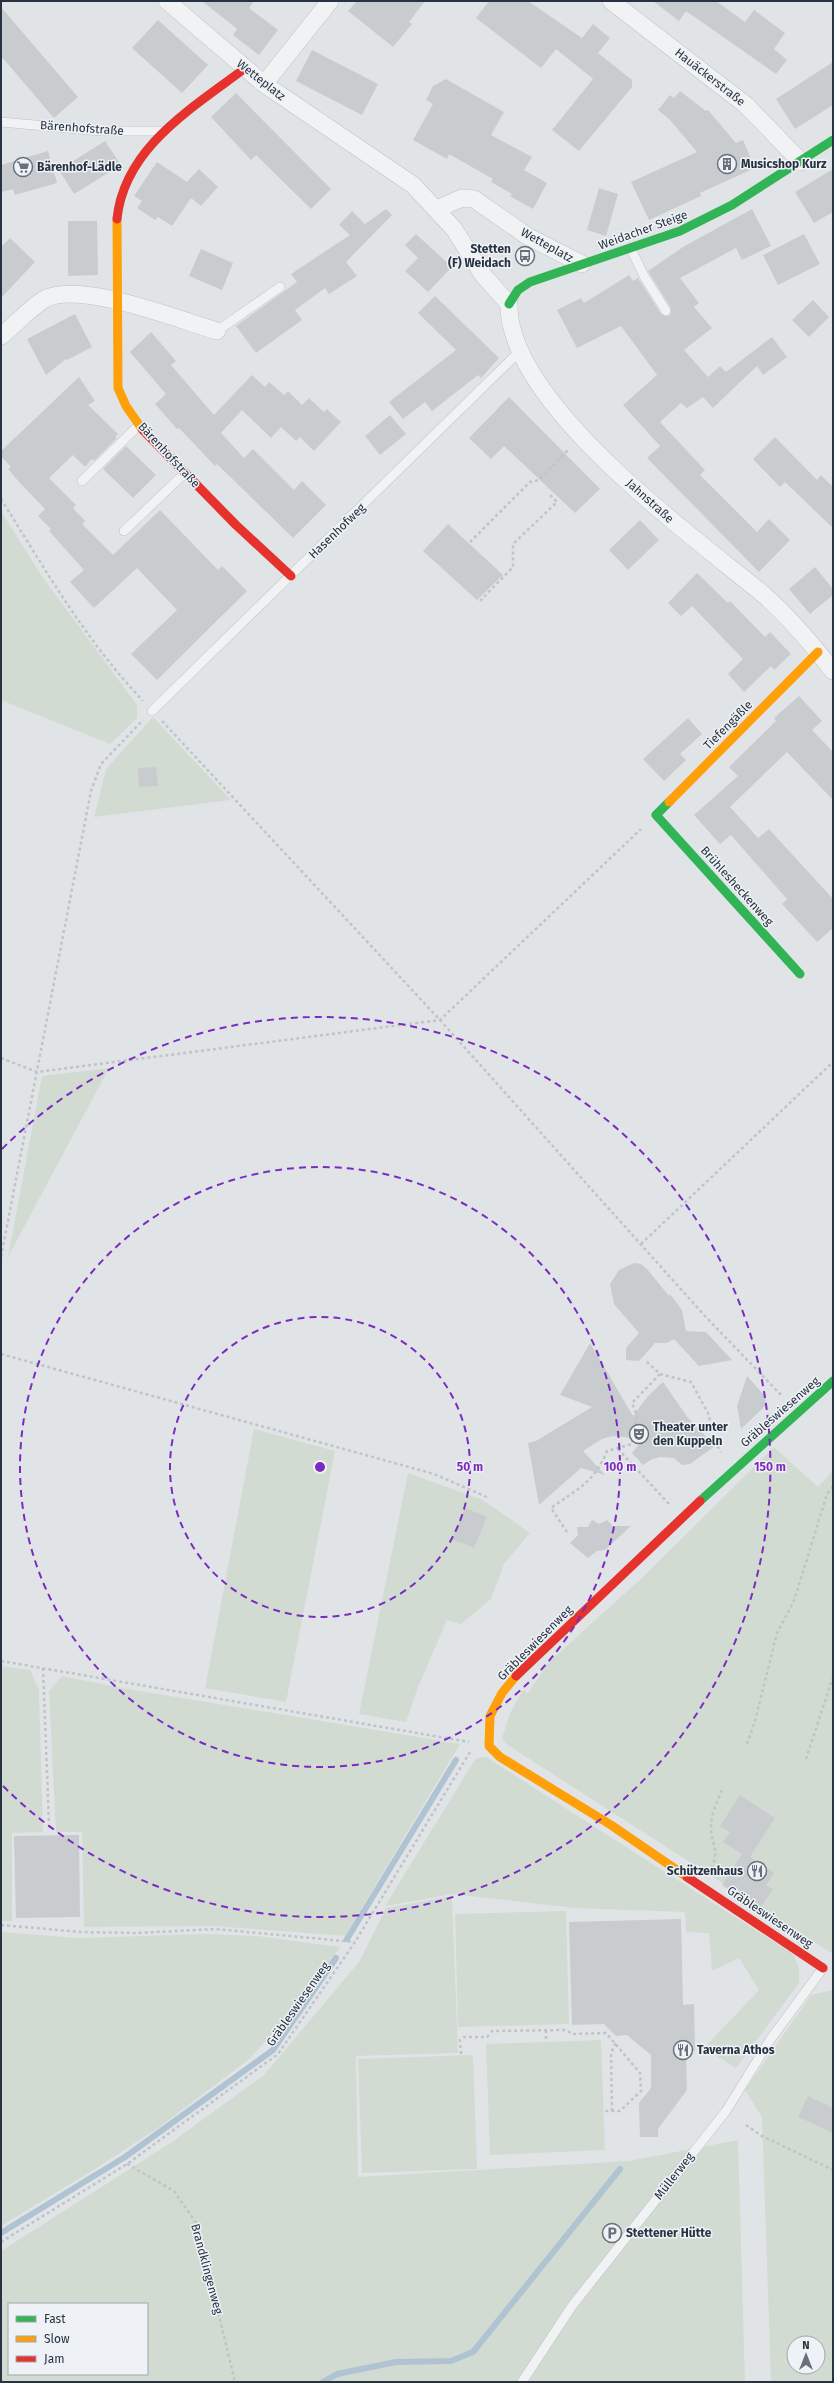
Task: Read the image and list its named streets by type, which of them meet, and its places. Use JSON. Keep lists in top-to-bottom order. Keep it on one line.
{"streets":{"street":["Hauäckerstraße","Wetteplatz","Bärenhofstraße","Weidacher Steige","Jahnstraße","Tiefengäßle","Brühlesheckenweg","Gräbleswiesenweg"],"lane":["Hasenhofweg","Müllerweg"],"path":["Brandklingenweg"]},"crossings":[["Hauäckerstraße","Weidacher Steige"],["Wetteplatz","Bärenhofstraße"],["Wetteplatz","Weidacher Steige"],["Wetteplatz","Jahnstraße"],["Bärenhofstraße","Hasenhofweg"],["Jahnstraße","Hasenhofweg"],["Jahnstraße","Tiefengäßle"],["Tiefengäßle","Brühlesheckenweg"],["Gräbleswiesenweg","Müllerweg"],["Gräbleswiesenweg","Brandklingenweg"]],"places":{"building":["Musicshop Kurz"],"supermarket":["Bärenhof-Lädle"],"bus stop":["Stetten (F) Weidach"],"theatre":["Theater unter den Kuppeln"],"restaurant":["Schützenhaus","Taverna Athos"],"parking":["Stettener Hütte"]},"legend":["Fast","Slow","Jam"],"north":"top","rings":["50 m","100 m","150 m"]}
